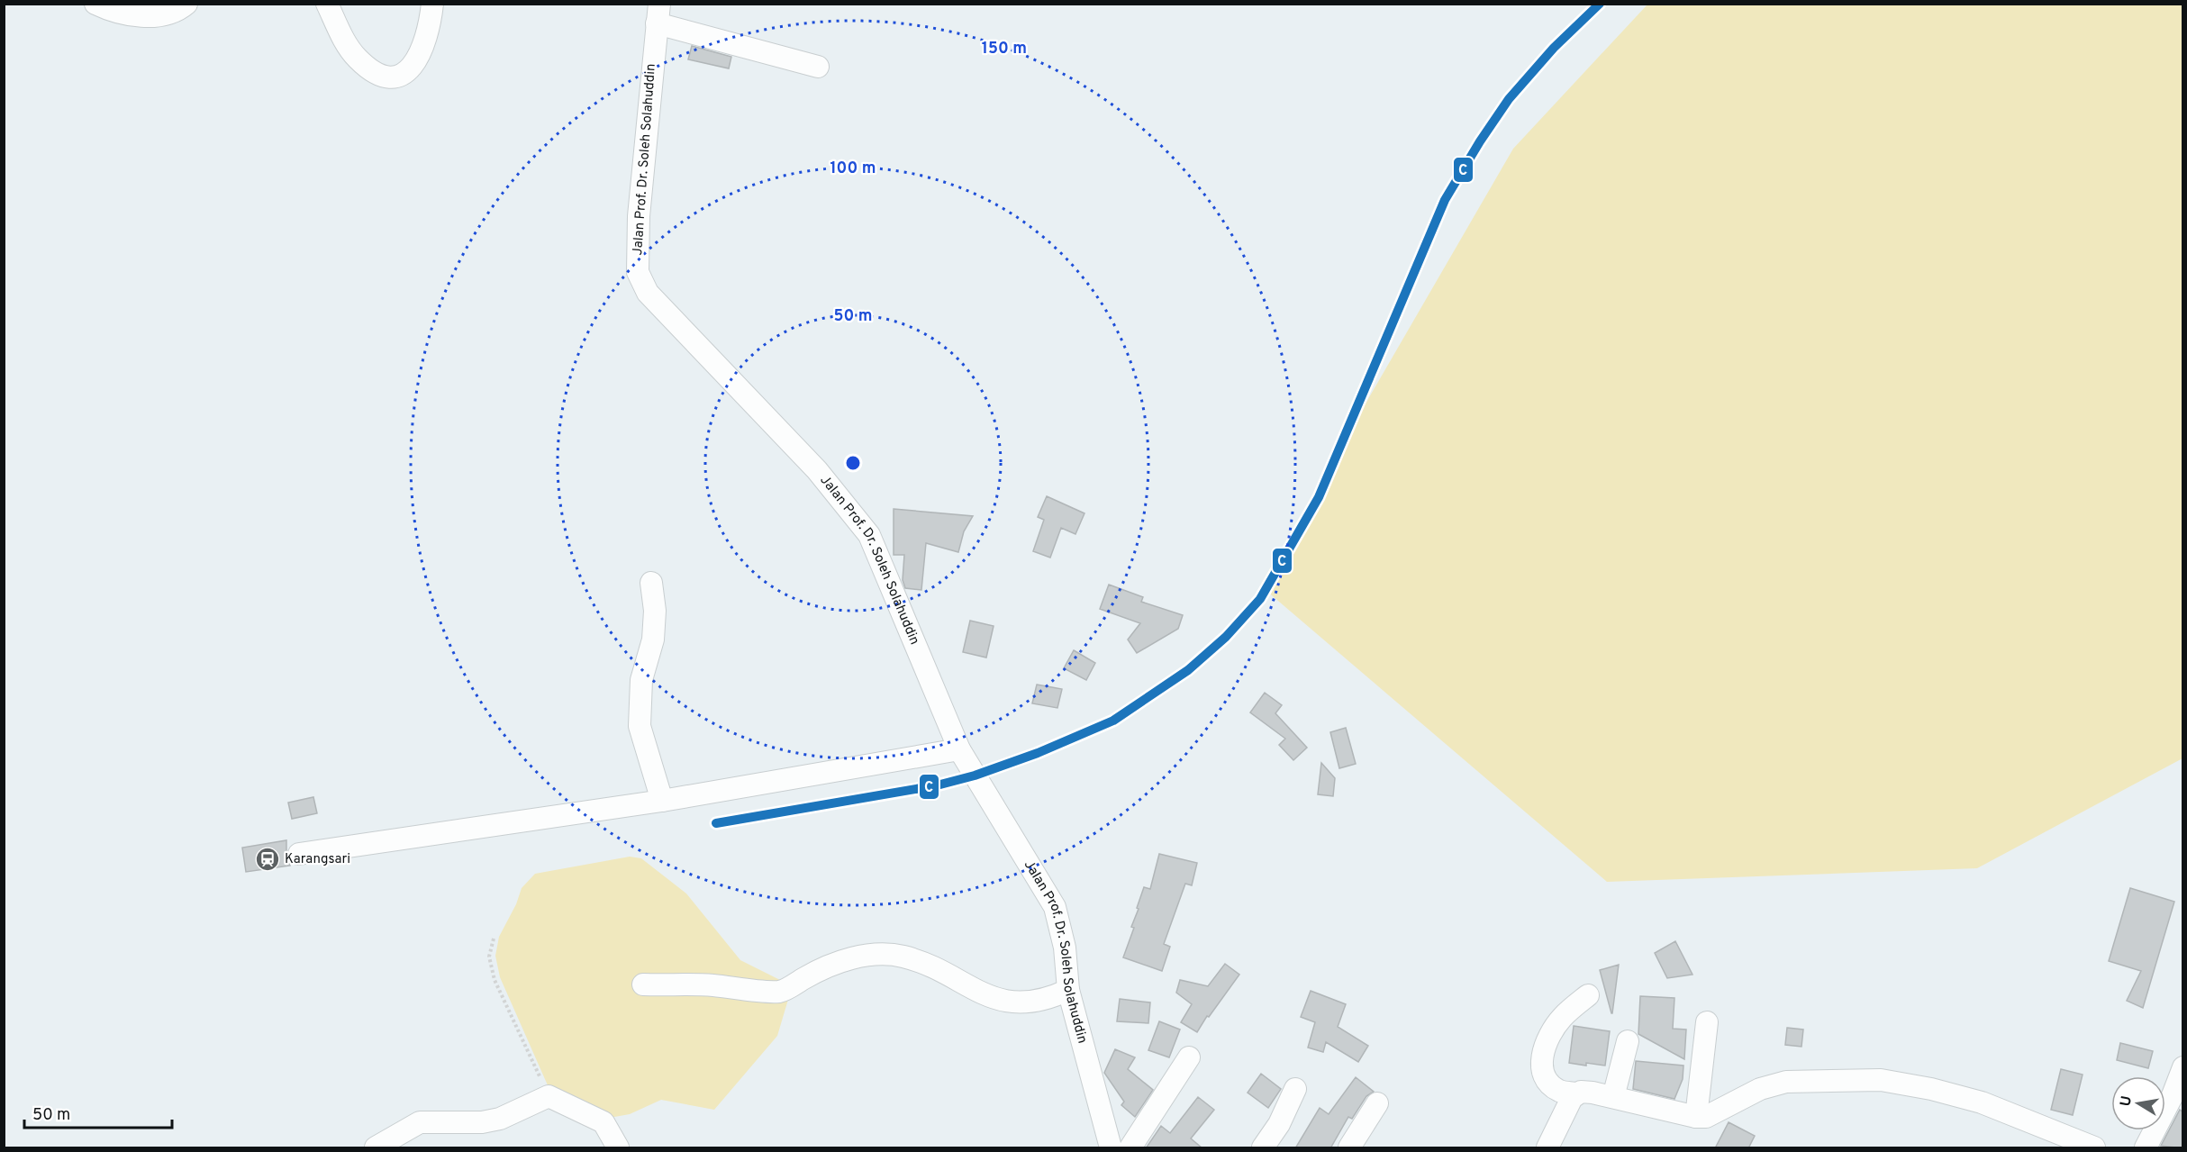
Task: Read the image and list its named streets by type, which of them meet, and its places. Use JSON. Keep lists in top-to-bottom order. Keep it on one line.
{"streets":{"street":["Jalan Prof. Dr. Soleh Solahuddin"]},"places":{"station":["Karangsari"]},"lines":["transit line C"],"scale_bar":"50 m","north":"left","rings":["150 m","100 m","50 m"]}
